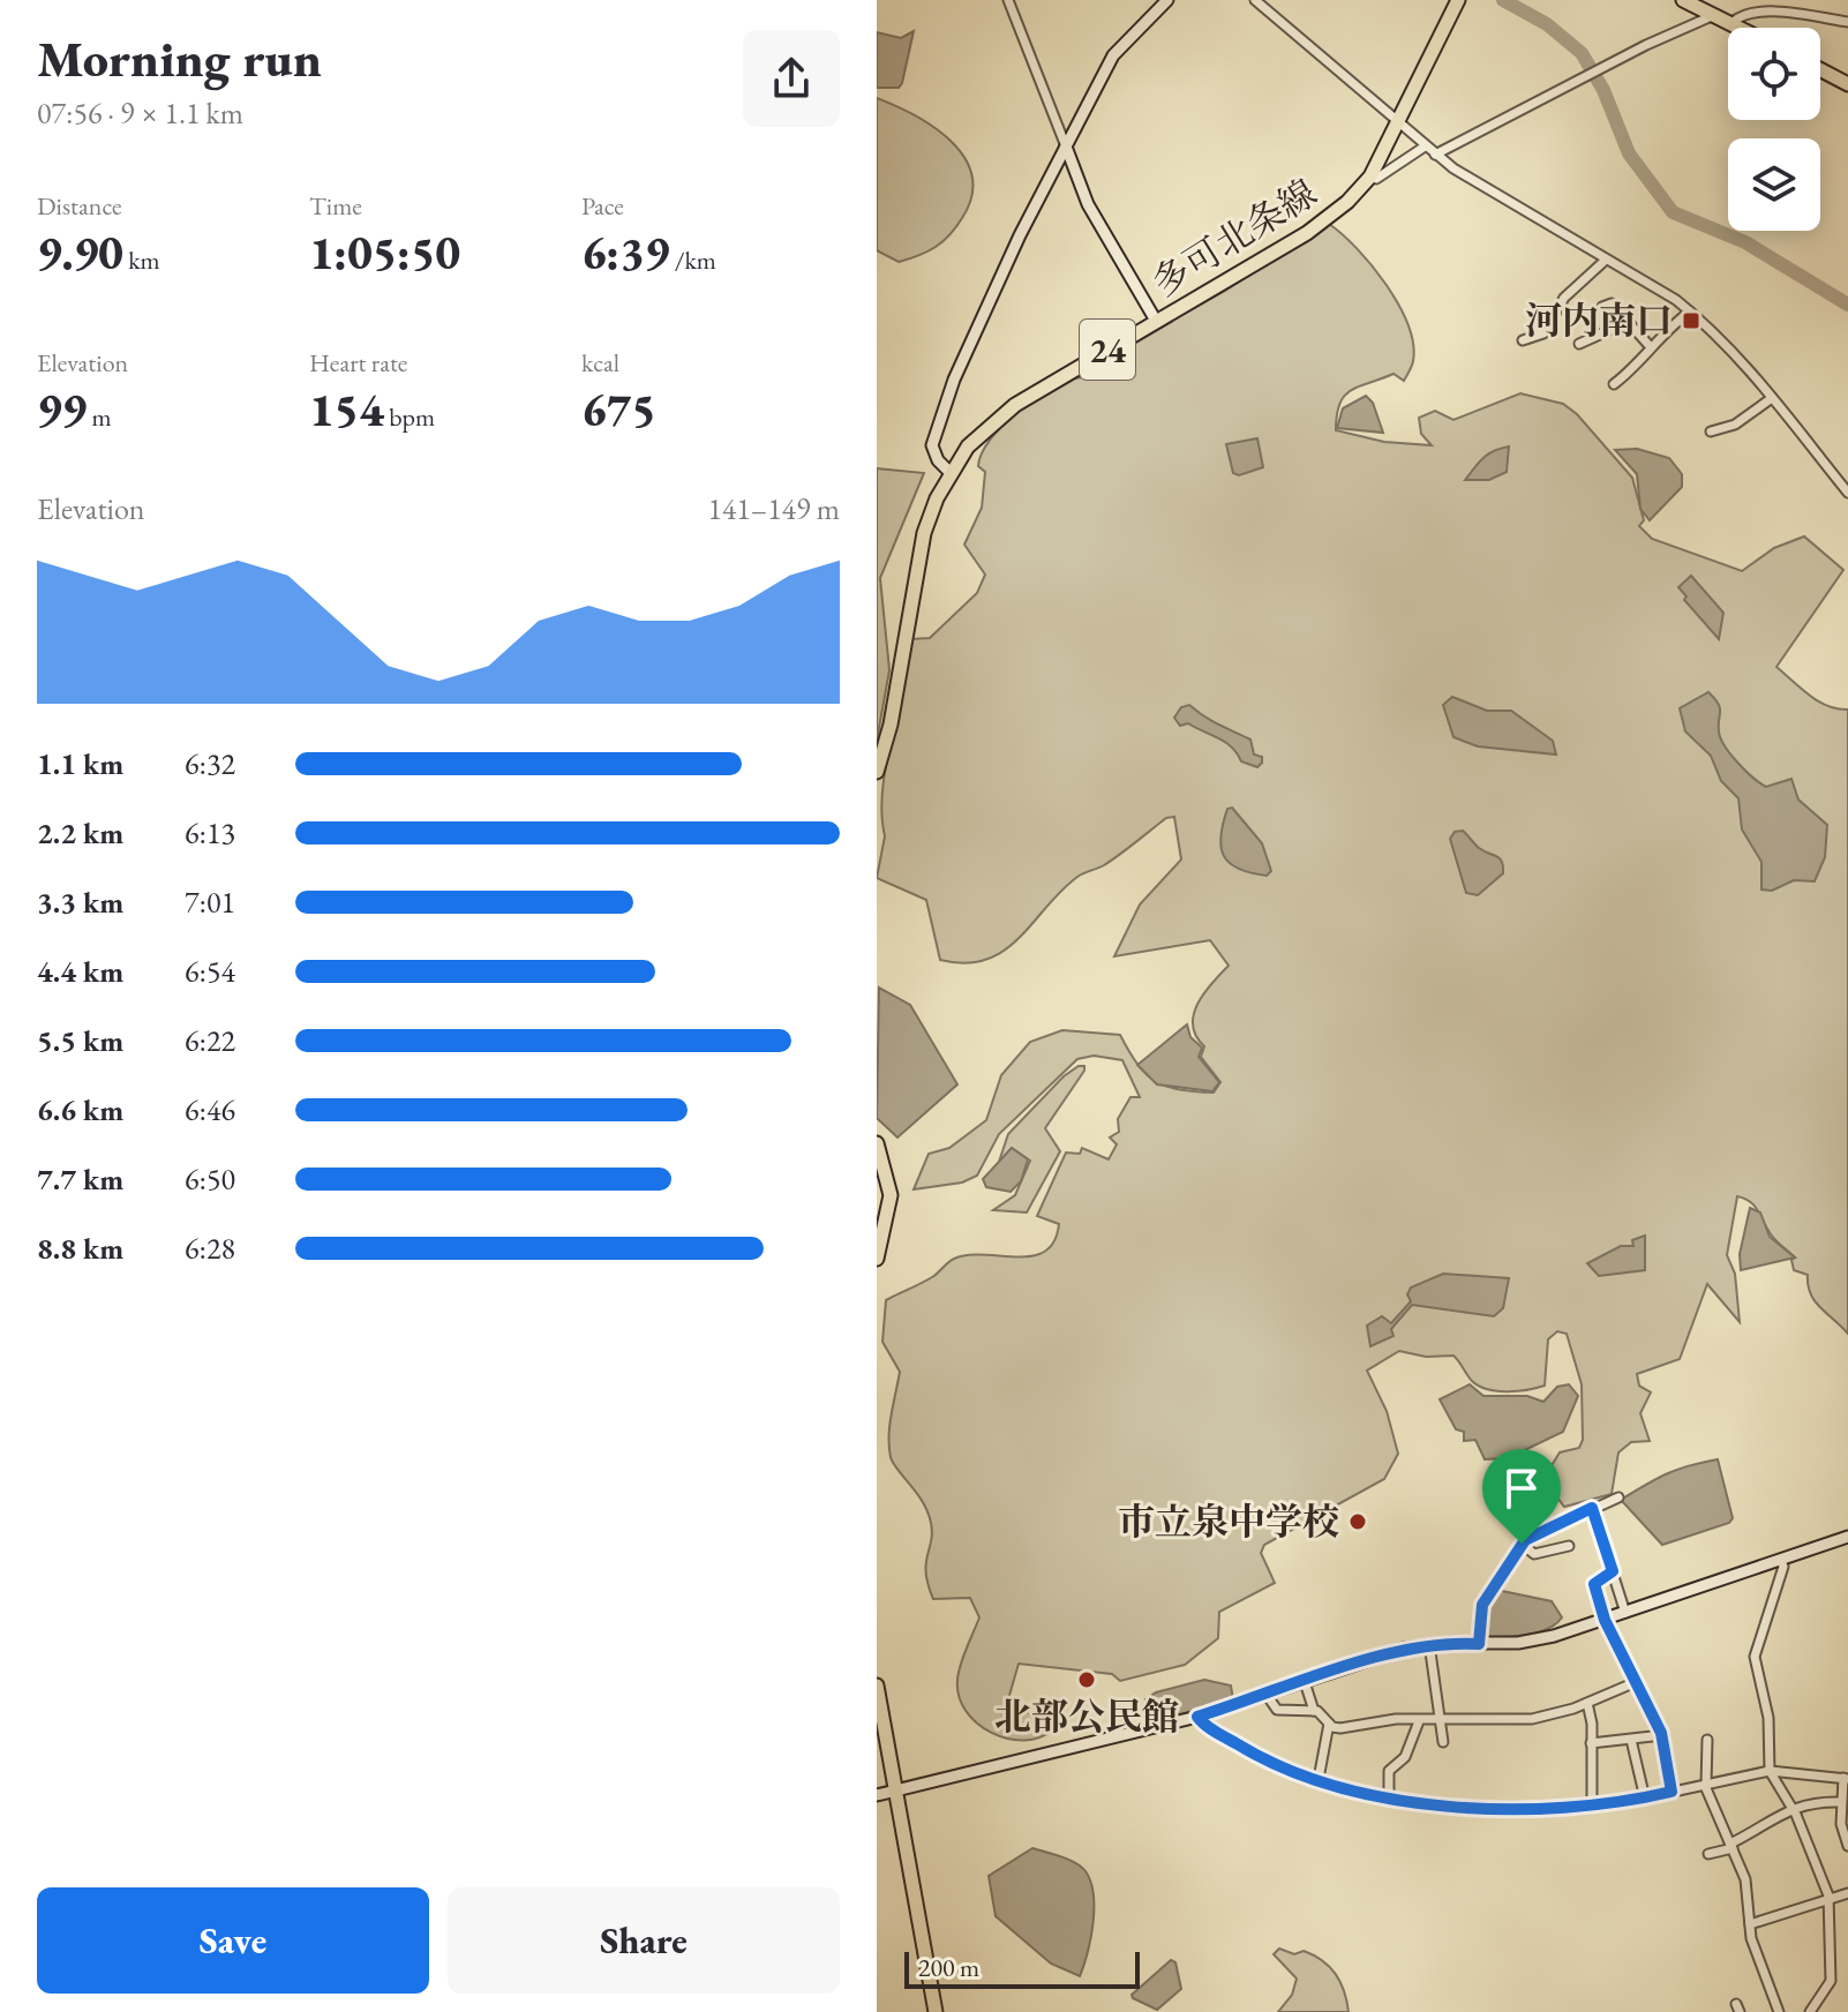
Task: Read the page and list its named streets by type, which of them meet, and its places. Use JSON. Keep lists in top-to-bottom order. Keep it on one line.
{"streets":{"main road":["多可北条線","24"]},"places":{"transit":["河内南口"],"other":["市立泉中学校","北部公民館"]},"scale_bar":"200 m","page":{"heading":["Morning run","07:56 · 9 × 1.1 km"],"stats":[["Distance","9.90 km"],["Time","1:05:50"],["Pace","6:39 /km"],["Elevation","99 m"],["Heart rate","154 bpm"],["kcal","675"]],"chart":["Elevation","141–149 m"],"list":[{"name":"1.1 km","note":"6:32"},{"name":"2.2 km","note":"6:13"},{"name":"3.3 km","note":"7:01"},{"name":"4.4 km","note":"6:54"},{"name":"5.5 km","note":"6:22"},{"name":"6.6 km","note":"6:46"},{"name":"7.7 km","note":"6:50"},{"name":"8.8 km","note":"6:28"}],"buttons":["Save","Share"],"scale":"200 m"}}
